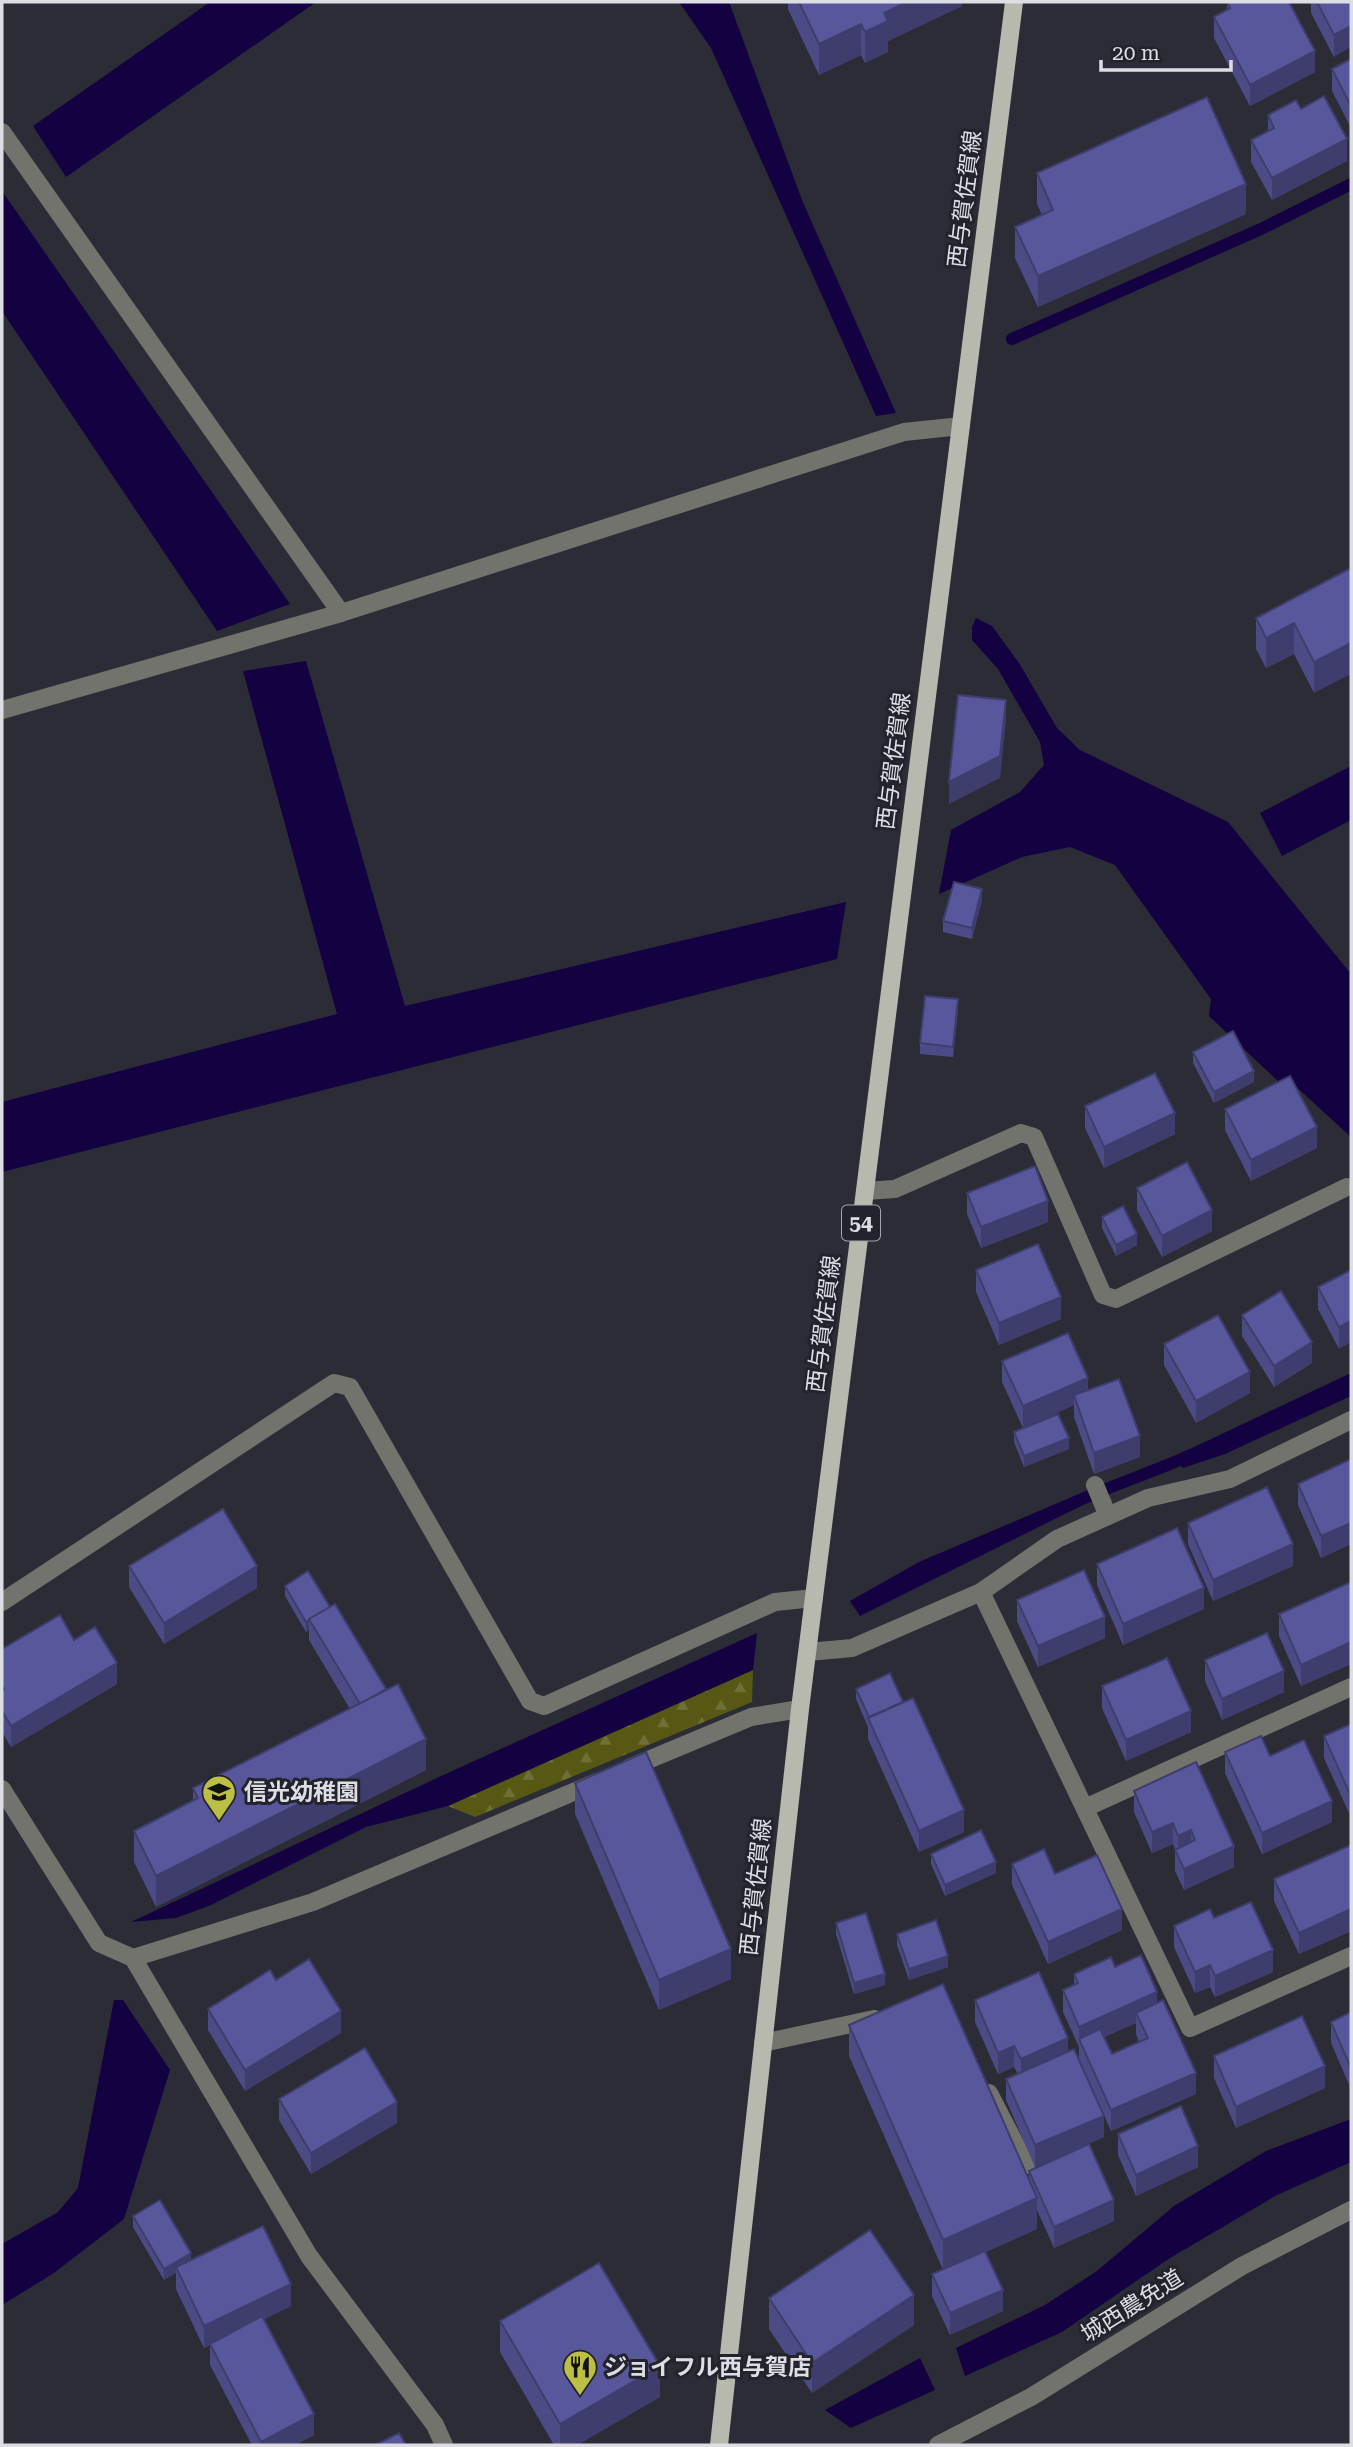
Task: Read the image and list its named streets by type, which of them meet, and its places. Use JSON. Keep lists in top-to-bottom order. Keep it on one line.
{"streets":{"main road":["西与賀佐賀線","54"],"street":["城西農免道"]},"places":{"school or university":["信光幼稚園"],"restaurant":["ジョイフル西与賀店"]},"scale_bar":"20 m"}
